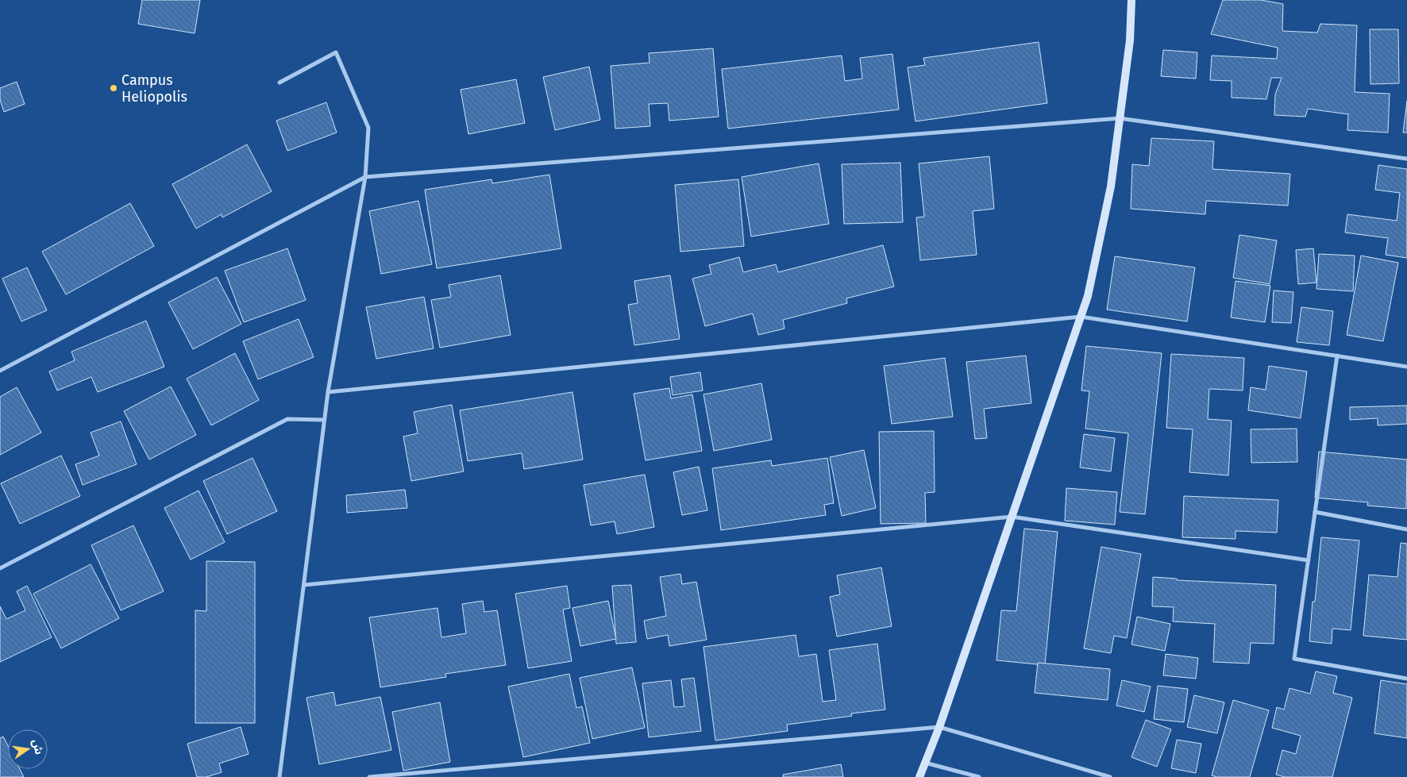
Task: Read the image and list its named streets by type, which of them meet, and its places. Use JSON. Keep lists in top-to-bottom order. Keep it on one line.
{"places":["Campus Heliopolis"],"north":"right"}
